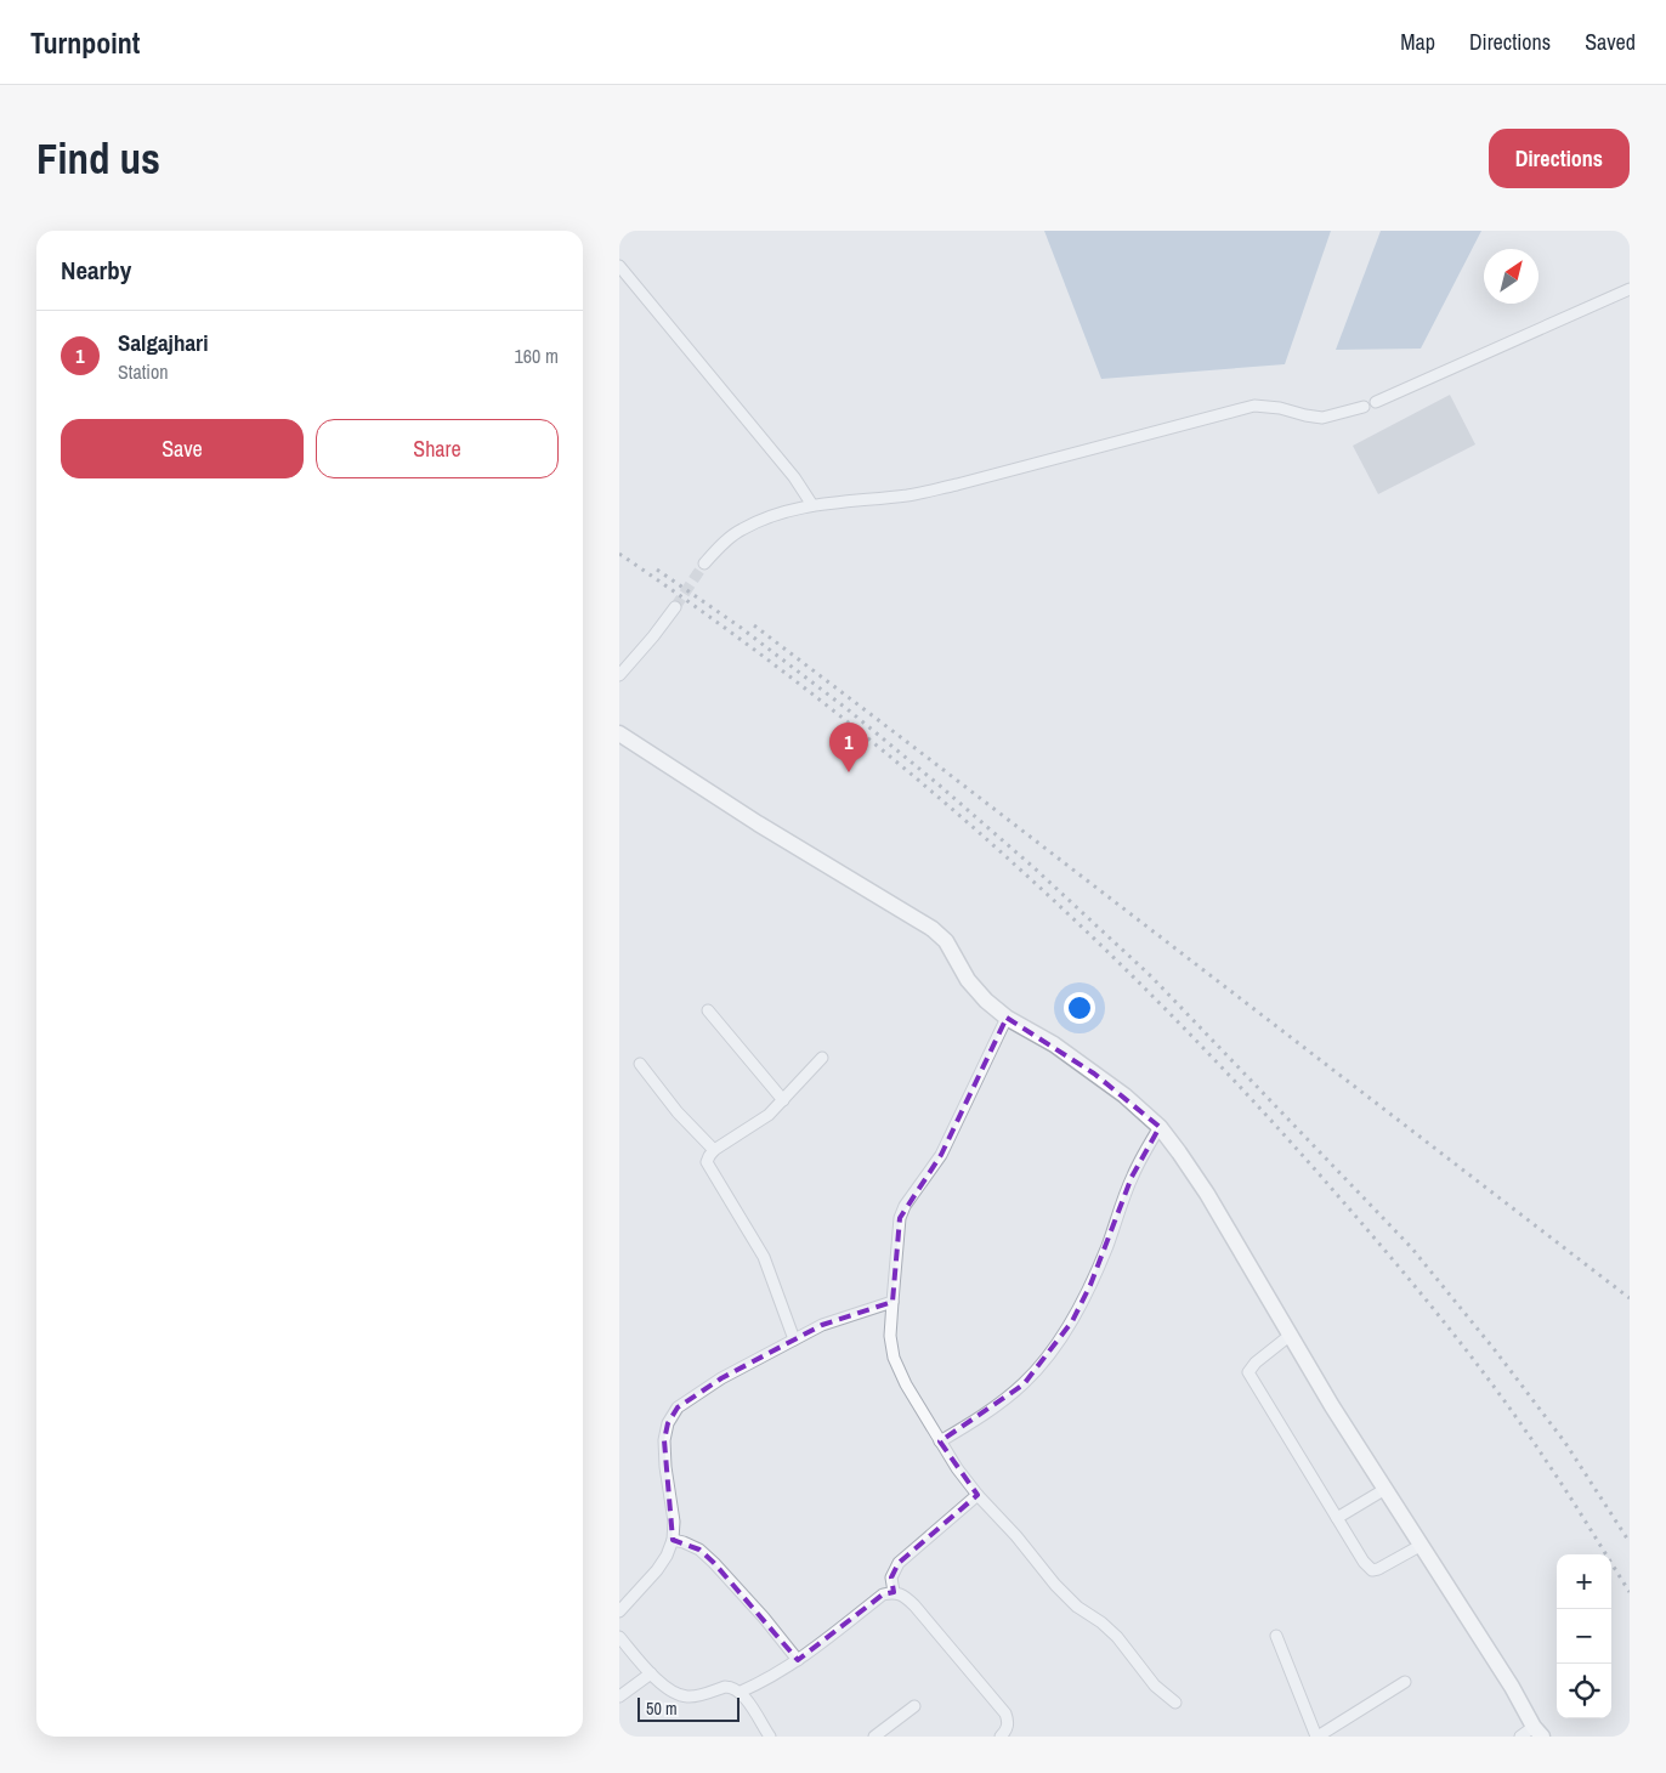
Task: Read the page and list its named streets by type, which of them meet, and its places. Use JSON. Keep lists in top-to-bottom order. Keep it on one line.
{"scale_bar":"50 m","north":"top right","page":{"header":"Turnpoint","nav":["Map","Directions","Saved"],"buttons":["Directions",["Save","Share"]],"title":"Find us","heading":"Nearby","list":[{"mark":"1","name":"Salgajhari","note":"Station","value":"160 m"}],"pins":"1","map_buttons":["+","−"],"scale":"50 m"}}
